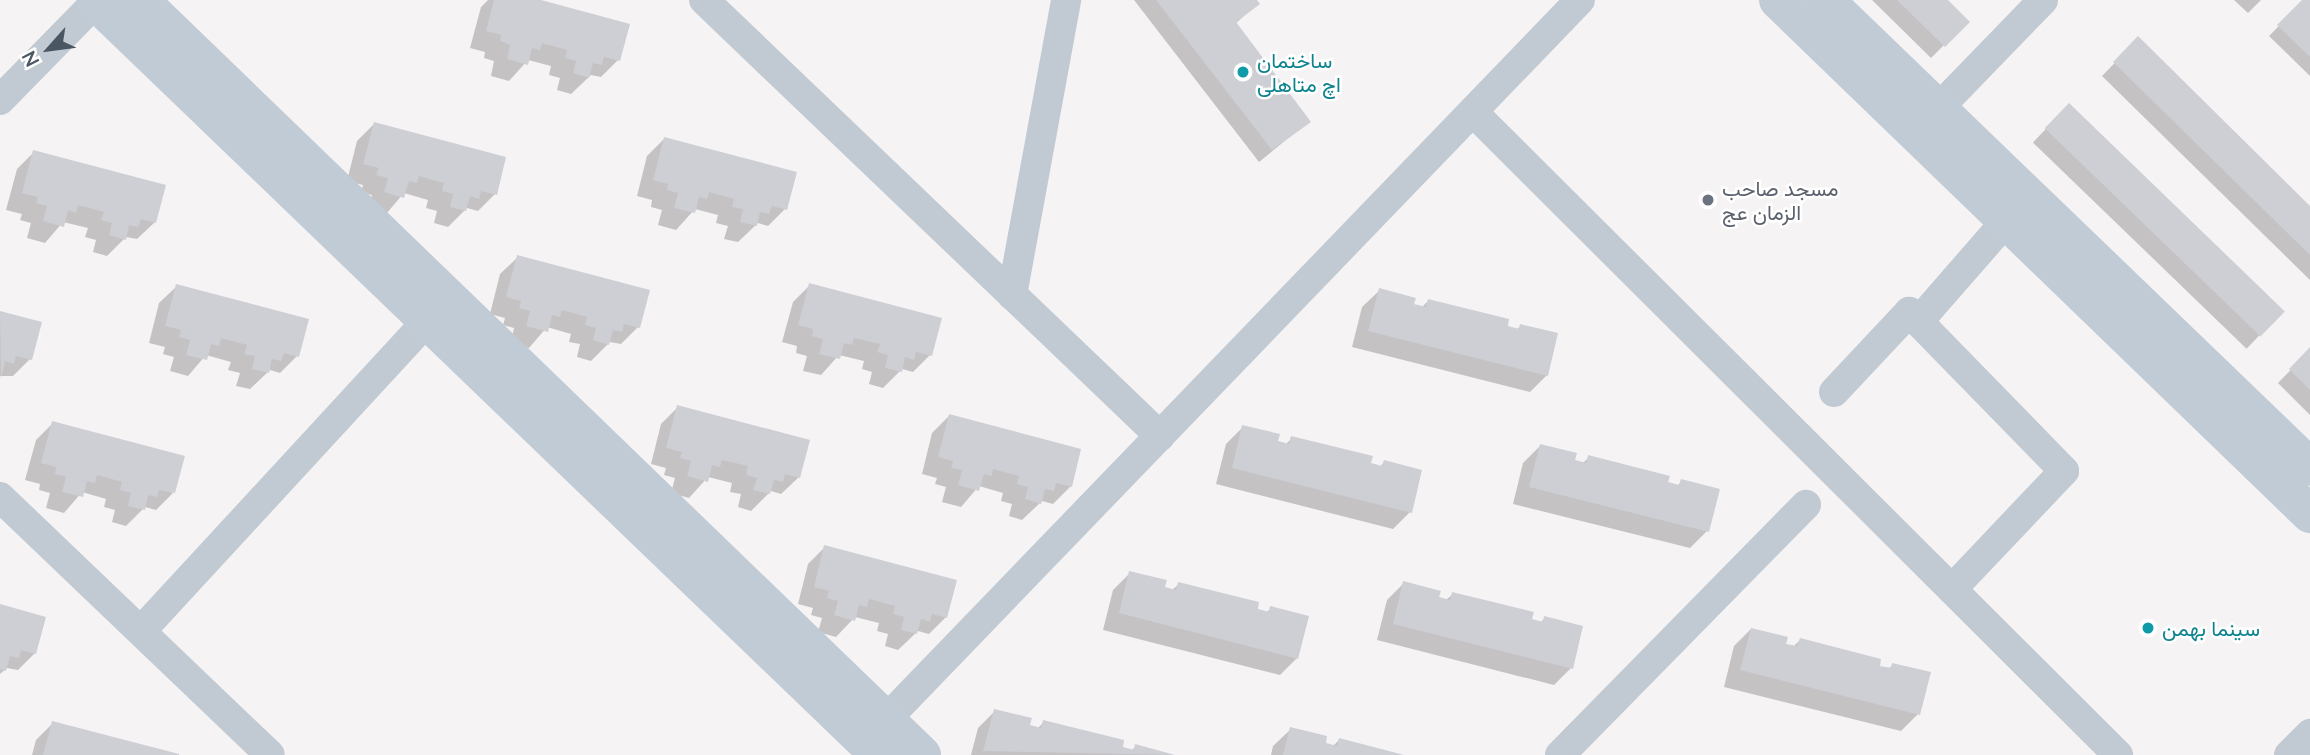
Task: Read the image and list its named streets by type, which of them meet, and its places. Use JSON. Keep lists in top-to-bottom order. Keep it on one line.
{"places":["ساختمان اچ متاهلی","مسجد صاحب الزمان عج","سینما بهمن"],"north":"bottom left"}
